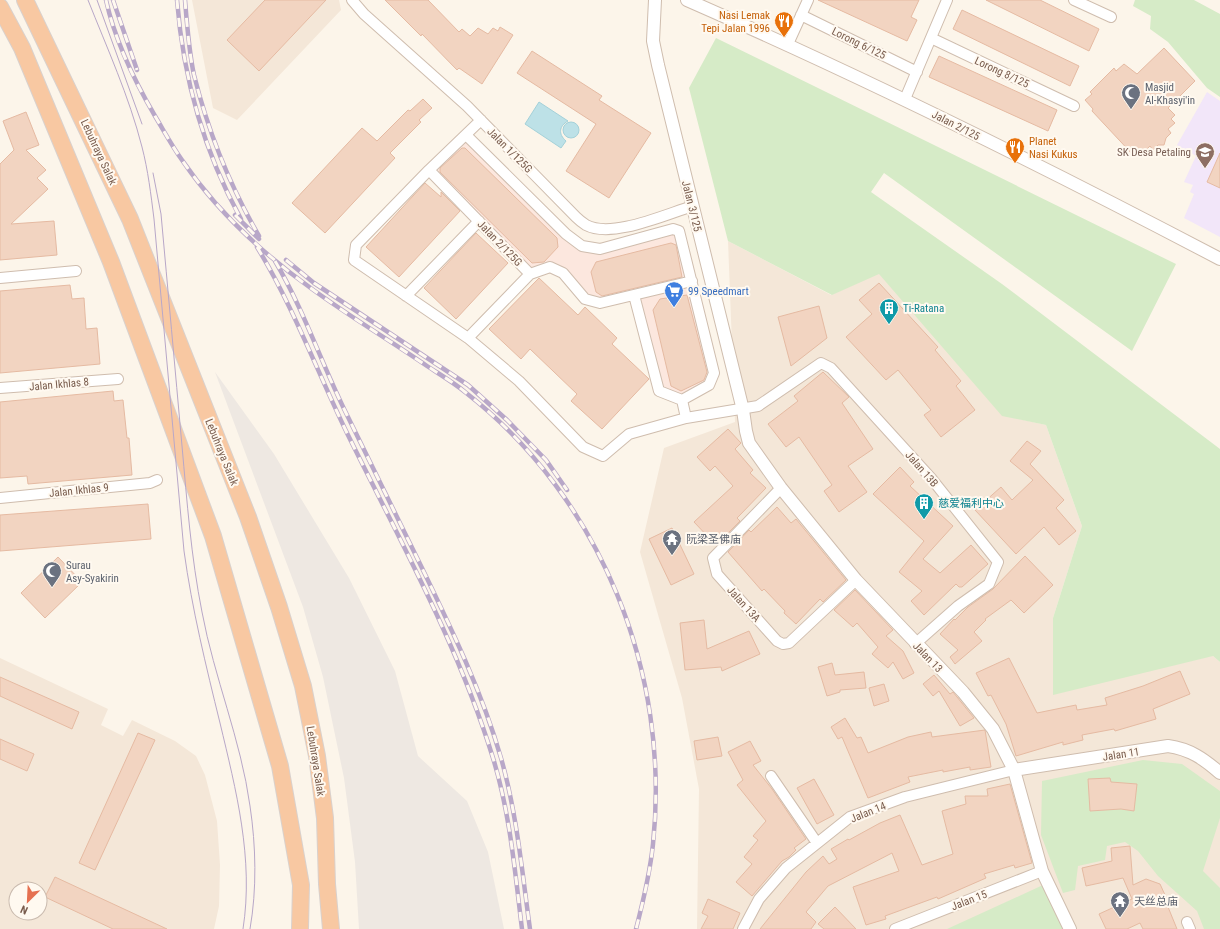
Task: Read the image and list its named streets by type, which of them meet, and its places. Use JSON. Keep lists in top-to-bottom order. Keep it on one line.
{"streets":{"highway":["Lebuhraya Salak"],"street":["Lorong 6/125","Lorong 8/125","Jalan 2/125","Jalan 1/125G","Jalan 3/125","Jalan 2/125G","Jalan Ikhlas 8","Jalan 13B","Jalan Ikhlas 9","Jalan 13A","Jalan 13","Jalan 11","Jalan 14","Jalan 15"]},"crossings":[["Jalan 1/125G","Jalan 3/125"],["Jalan 3/125","Jalan 13B"],["Jalan 3/125","Jalan 13"],["Jalan 13B","Jalan 13"],["Jalan 13A","Jalan 13"],["Jalan 13","Jalan 11"],["Jalan 13","Jalan 14"],["Jalan 13","Jalan 15"],["Jalan 11","Jalan 14"]],"places":{"restaurant":["Nasi Lemak Tepi Jalan 1996","Planet Nasi Kukus"],"mosque":["Masjid Al-Khasyi'in","Surau Asy-Syakirin"],"school or university":["SK Desa Petaling"],"supermarket":["99 Speedmart"],"building":["Ti-Ratana","慈爱福利中心"],"temple":["阮梁圣佛庙","天丝总庙"]},"north":"bottom left"}
